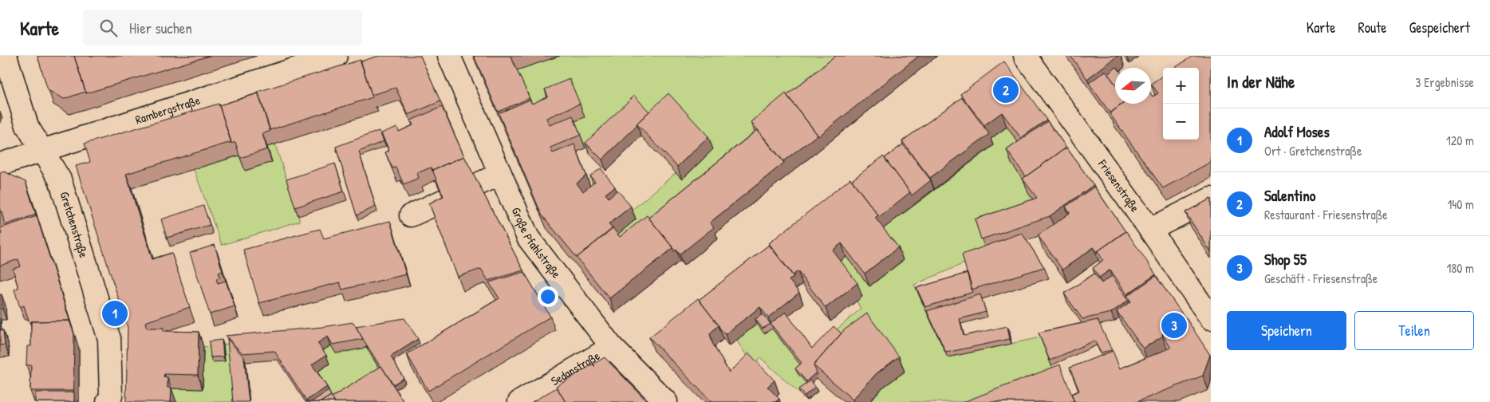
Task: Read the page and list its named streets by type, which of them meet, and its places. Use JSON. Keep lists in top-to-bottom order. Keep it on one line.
{"streets":{"street":["Rambergstraße","Friesenstraße","Gretchenstraße","Große Pfahlstraße","Sedanstraße"]},"crossings":[["Rambergstraße","Gretchenstraße"],["Große Pfahlstraße","Sedanstraße"]],"north":"left","page":{"header":"Karte","search":"Hier suchen","nav":["Karte","Route","Gespeichert"],"heading":["In der Nähe","3 Ergebnisse"],"map_buttons":["+","−"],"pins":["2","1","3"],"list":[{"mark":"1","name":"Adolf Moses","note":"Ort · Gretchenstraße","value":"120 m"},{"mark":"2","name":"Salentino","note":"Restaurant · Friesenstraße","value":"140 m"},{"mark":"3","name":"Shop 55","note":"Geschäft · Friesenstraße","value":"180 m"}],"buttons":["Speichern","Teilen"]}}
